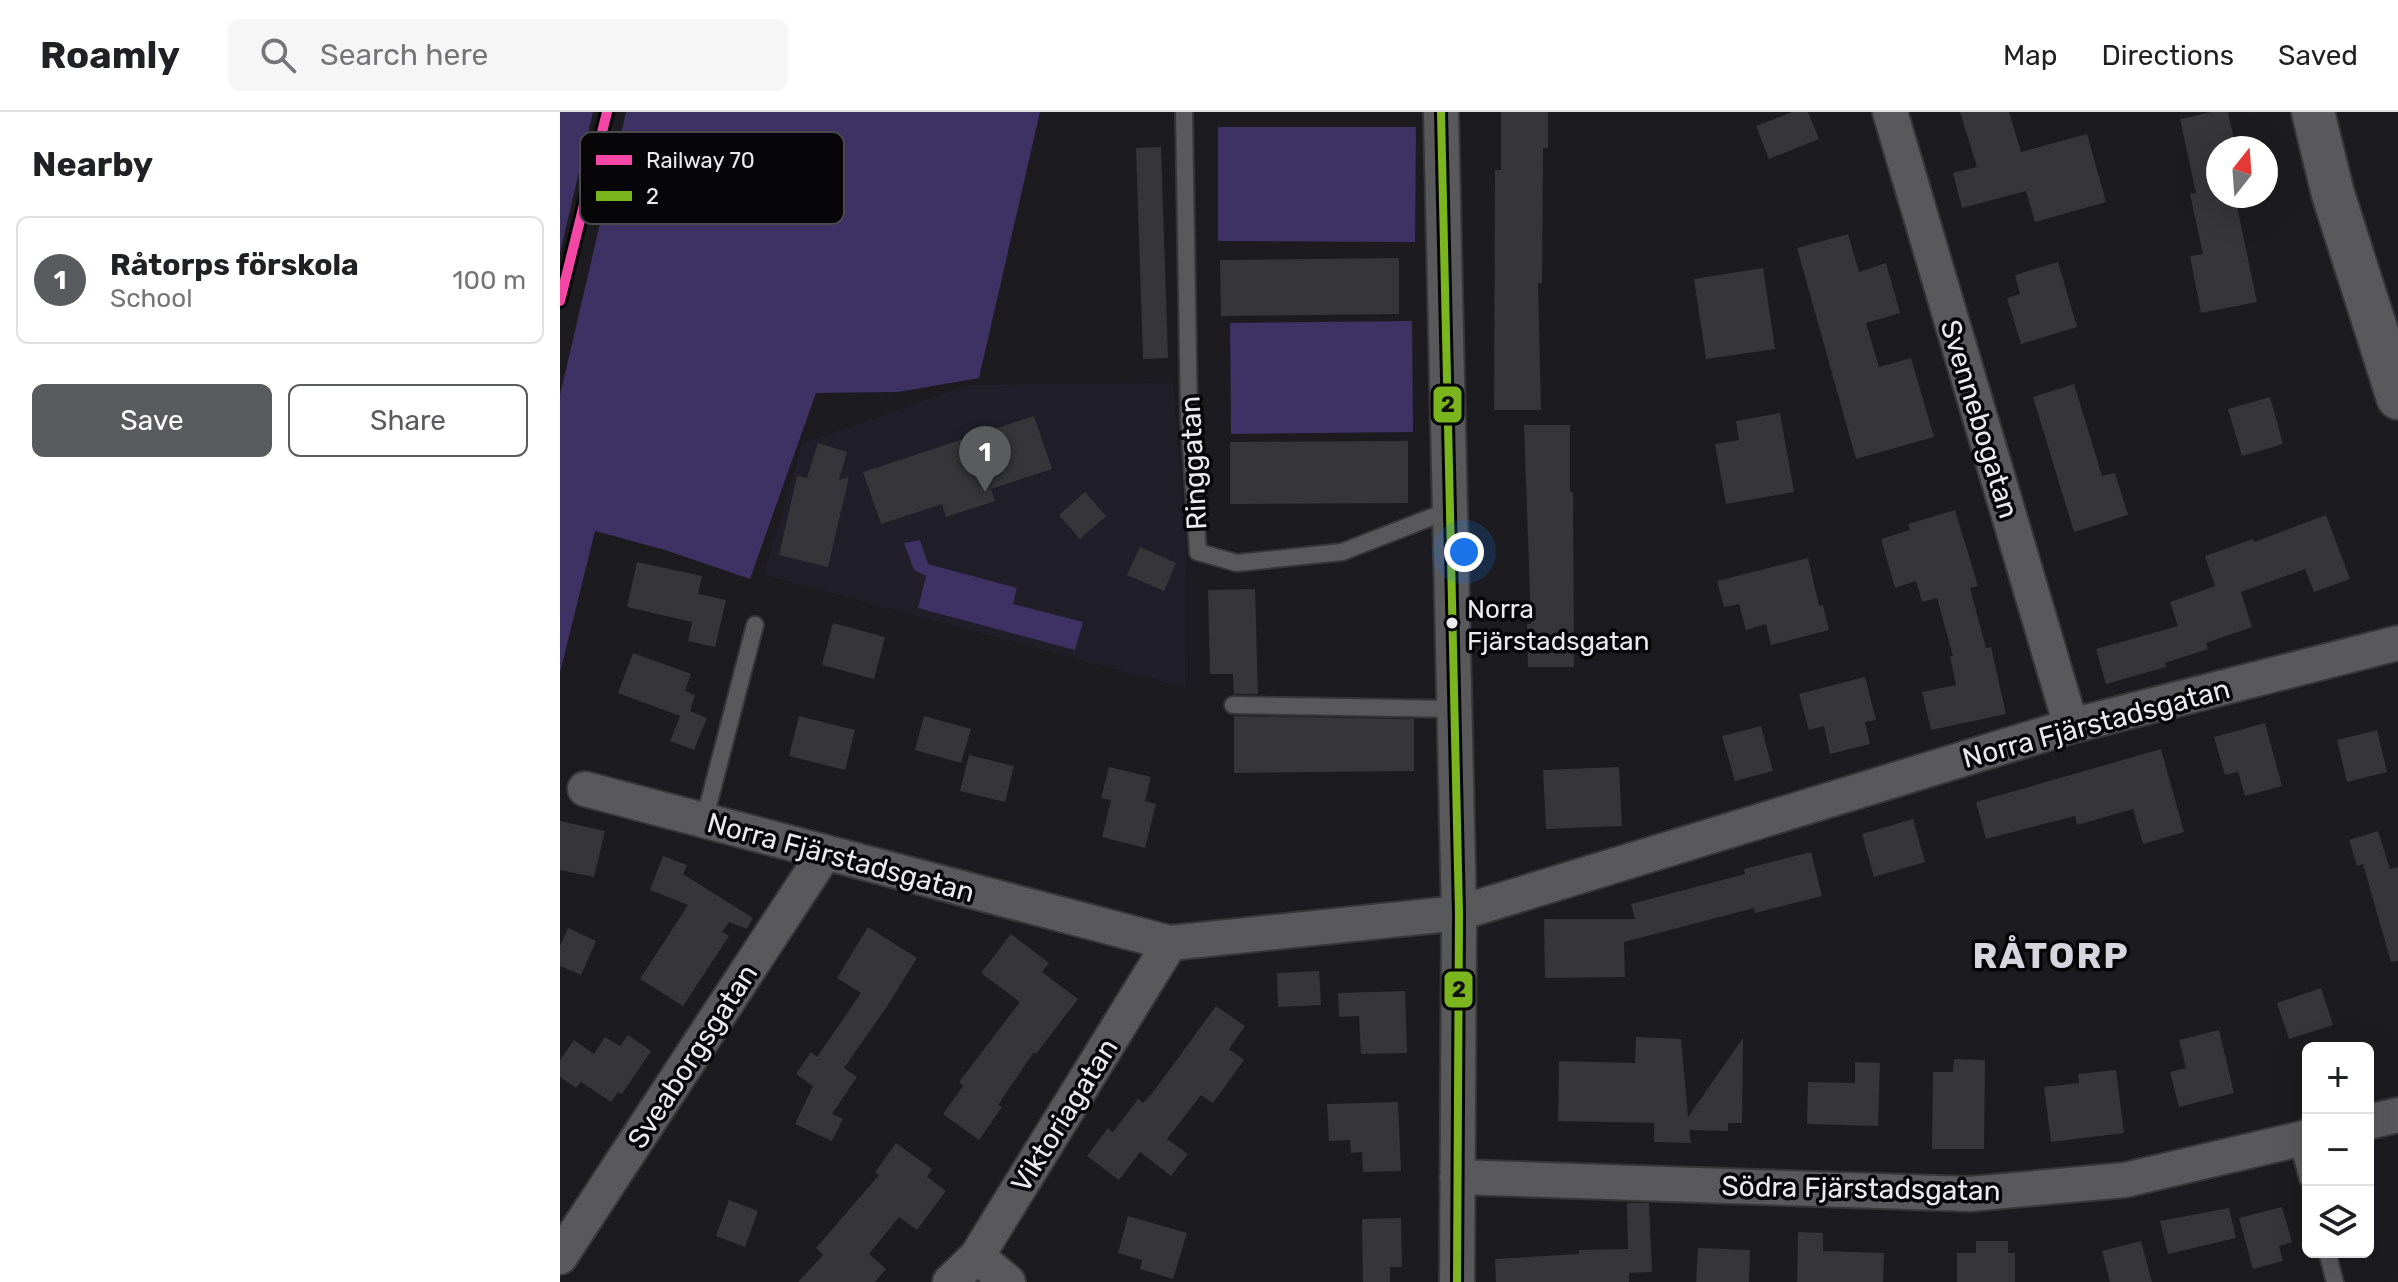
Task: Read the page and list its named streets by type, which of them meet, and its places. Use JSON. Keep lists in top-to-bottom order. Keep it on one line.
{"streets":{"street":["Svennebogatan","Norra Fjärstadsgatan","Sveaborgsgatan","Viktoriagatan","Södra Fjärstadsgatan"],"lane":["Ringgatan"]},"crossings":[["Svennebogatan","Norra Fjärstadsgatan"],["Norra Fjärstadsgatan","Sveaborgsgatan"],["Norra Fjärstadsgatan","Viktoriagatan"]],"districts":["RÅTORP"],"places":["Norra Fjärstadsgatan"],"lines":["rail line 70","transit line 2"],"legend":["Railway 70","2"],"north":"top","page":{"header":"Roamly","search":"Search here","nav":["Map","Directions","Saved"],"heading":"Nearby","list":[{"mark":"1","name":"Råtorps förskola","note":"School","value":"100 m"}],"buttons":["Save","Share"],"pins":"1","map_buttons":["+","−"]}}
